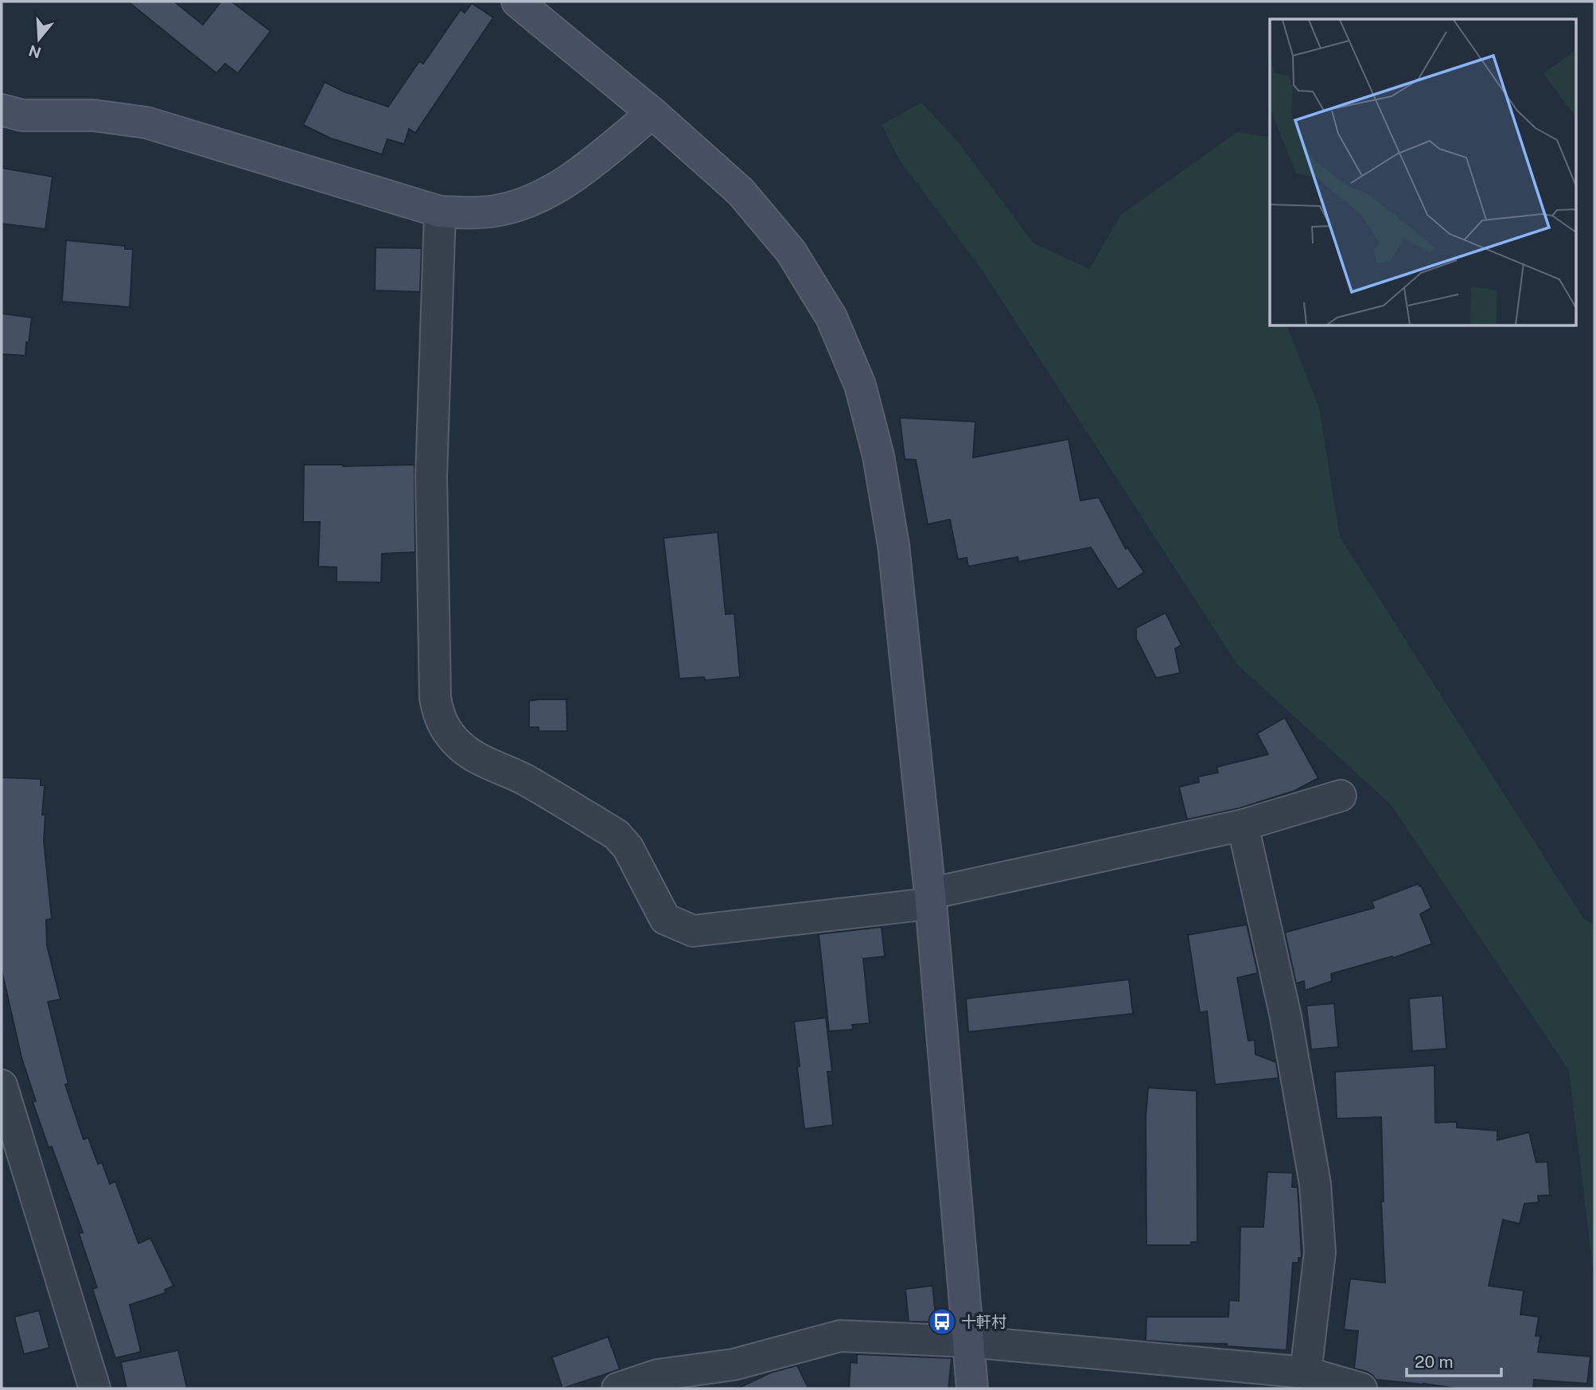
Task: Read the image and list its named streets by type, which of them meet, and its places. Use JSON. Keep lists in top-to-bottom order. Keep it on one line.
{"places":{"bus stop":["十軒村"]},"scale_bar":"20 m","north":"bottom"}
